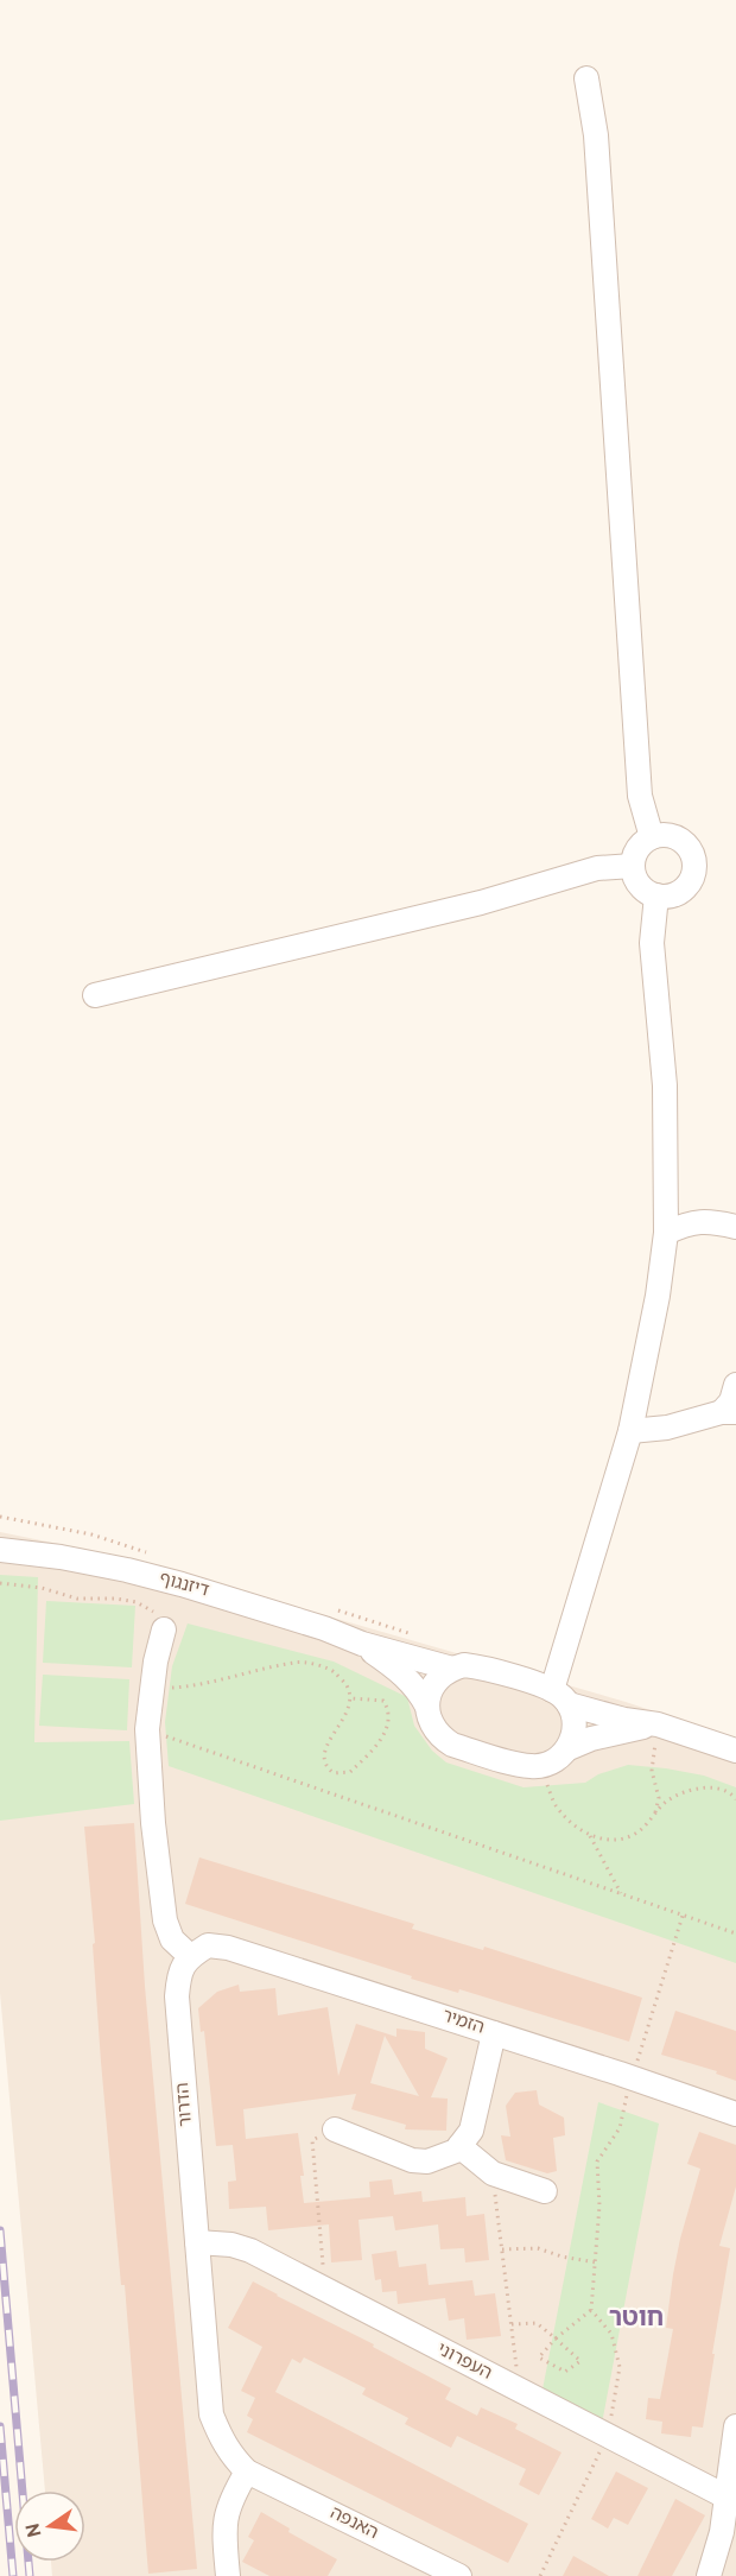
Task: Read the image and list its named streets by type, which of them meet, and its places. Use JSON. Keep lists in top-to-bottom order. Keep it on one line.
{"streets":{"street":["דיזנגוף","הזמיר","הדרור","העפרוני","האנפה"]},"crossings":[["הזמיר","הדרור"],["הדרור","העפרוני"],["הדרור","האנפה"]],"districts":["חוטר"],"north":"left"}
